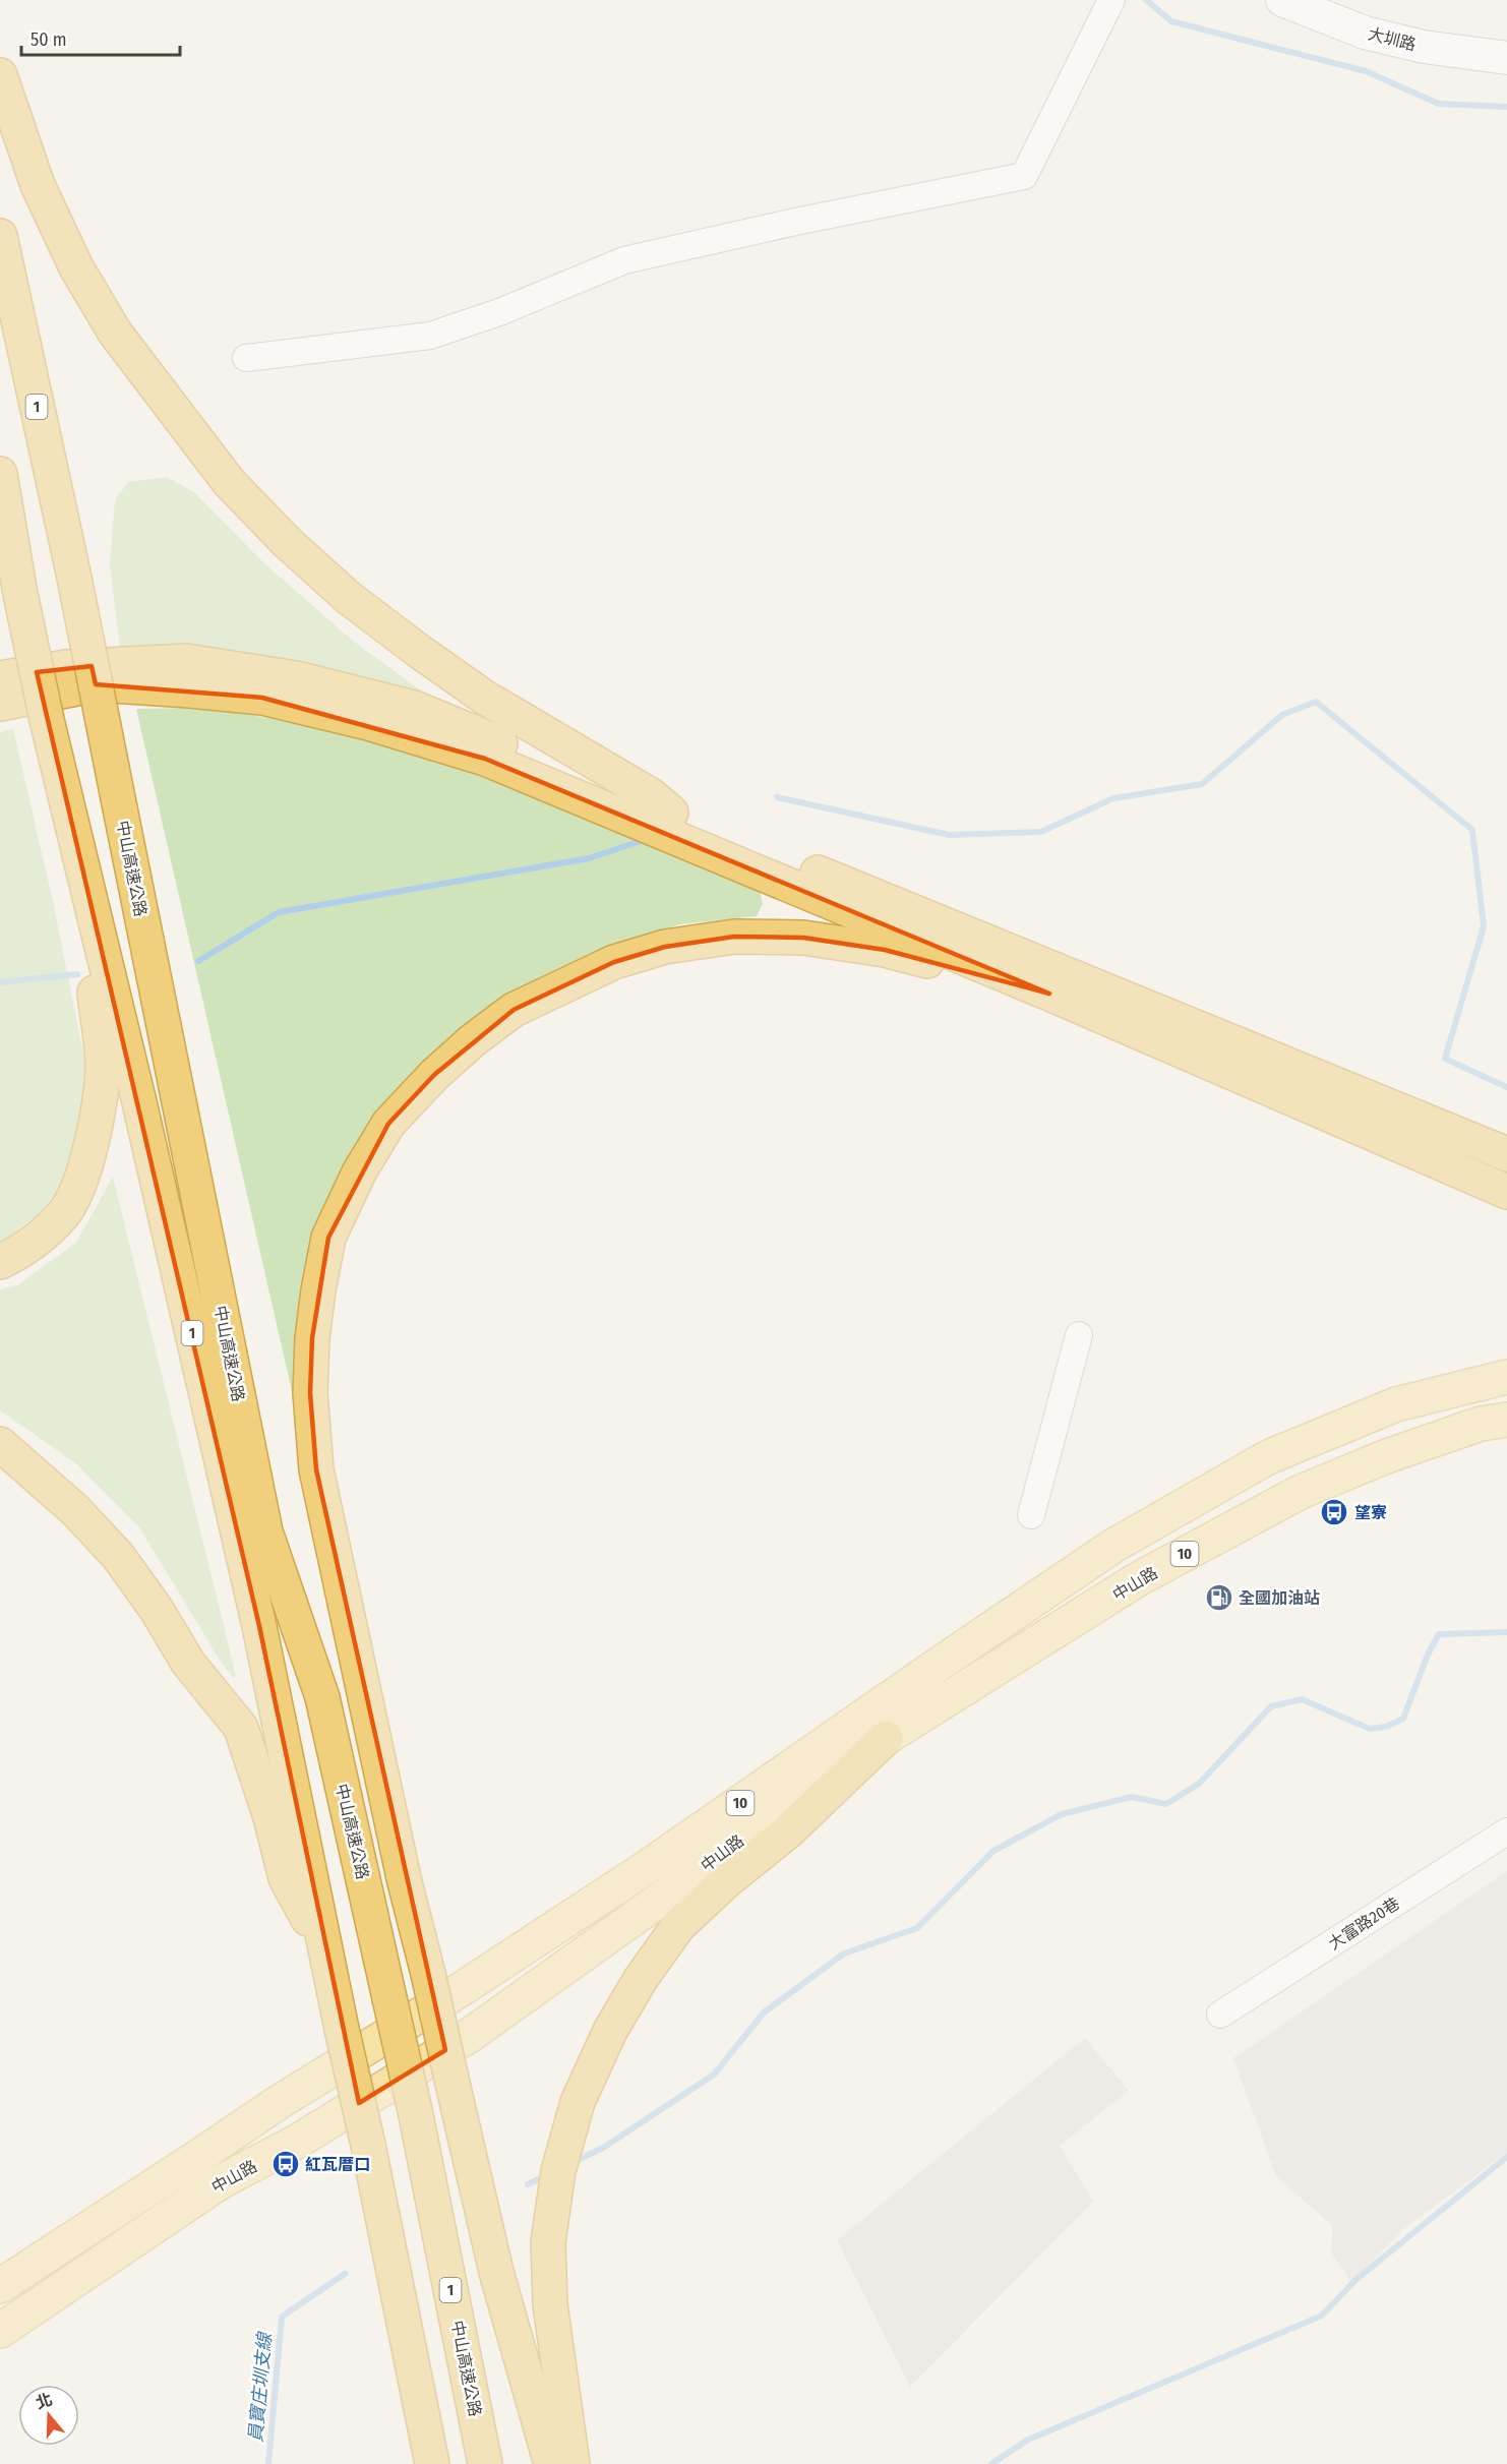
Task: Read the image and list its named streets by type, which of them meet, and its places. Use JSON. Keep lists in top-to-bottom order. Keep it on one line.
{"streets":{"highway":["1","中山高速公路"],"main road":["10","中山路"],"street":["大圳路","大富路20巷"]},"water":["員寶庄圳支線"],"places":{"bus stop":["望寮","紅瓦厝口"],"fuel station":["全國加油站"]},"scale_bar":"50 m","north":"top"}
